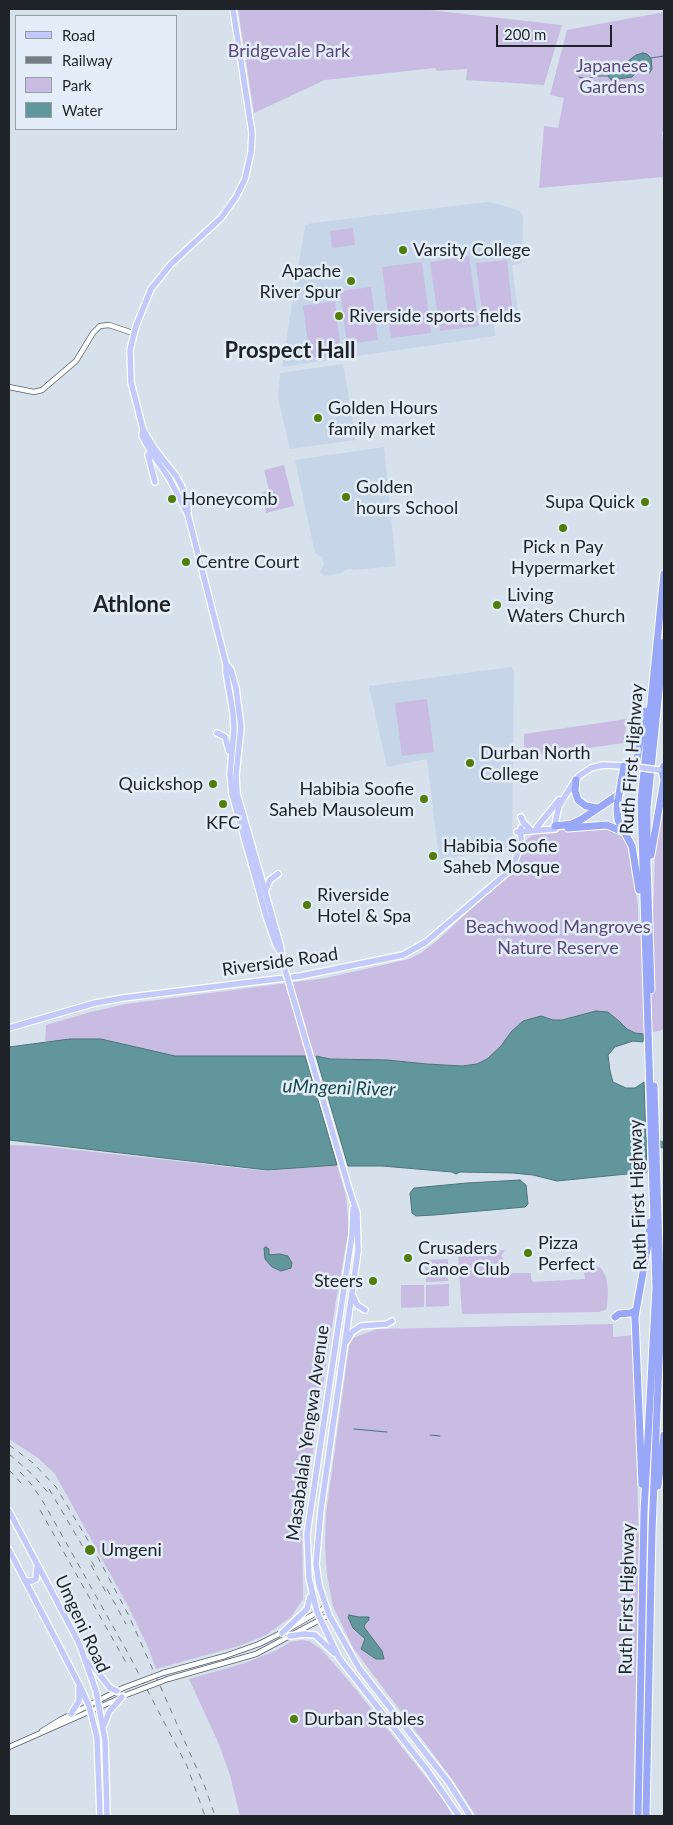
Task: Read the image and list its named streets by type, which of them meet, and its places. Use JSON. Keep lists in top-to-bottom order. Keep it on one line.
{"streets":{"highway":["Ruth First Highway"],"main road":["Riverside Road","Masabalala Yengwa Avenue","Umgeni Road"]},"districts":["Prospect Hall","Athlone"],"water":["uMngeni River"],"parks":["Bridgevale Park","Japanese Gardens","Beachwood Mangroves Nature Reserve"],"places":["Varsity College","Apache River Spur","Riverside sports fields","Golden Hours family market","Golden hours School","Honeycomb","Supa Quick","Pick n Pay Hypermarket","Centre Court","Living Waters Church","Durban North College","Quickshop","Habibia Soofie Saheb Mausoleum","KFC","Habibia Soofie Saheb Mosque","Riverside Hotel & Spa","Pizza Perfect","Crusaders Canoe Club","Steers","Umgeni","Durban Stables"],"legend":["Road","Railway","Park","Water"],"scale_bar":"200 m"}
